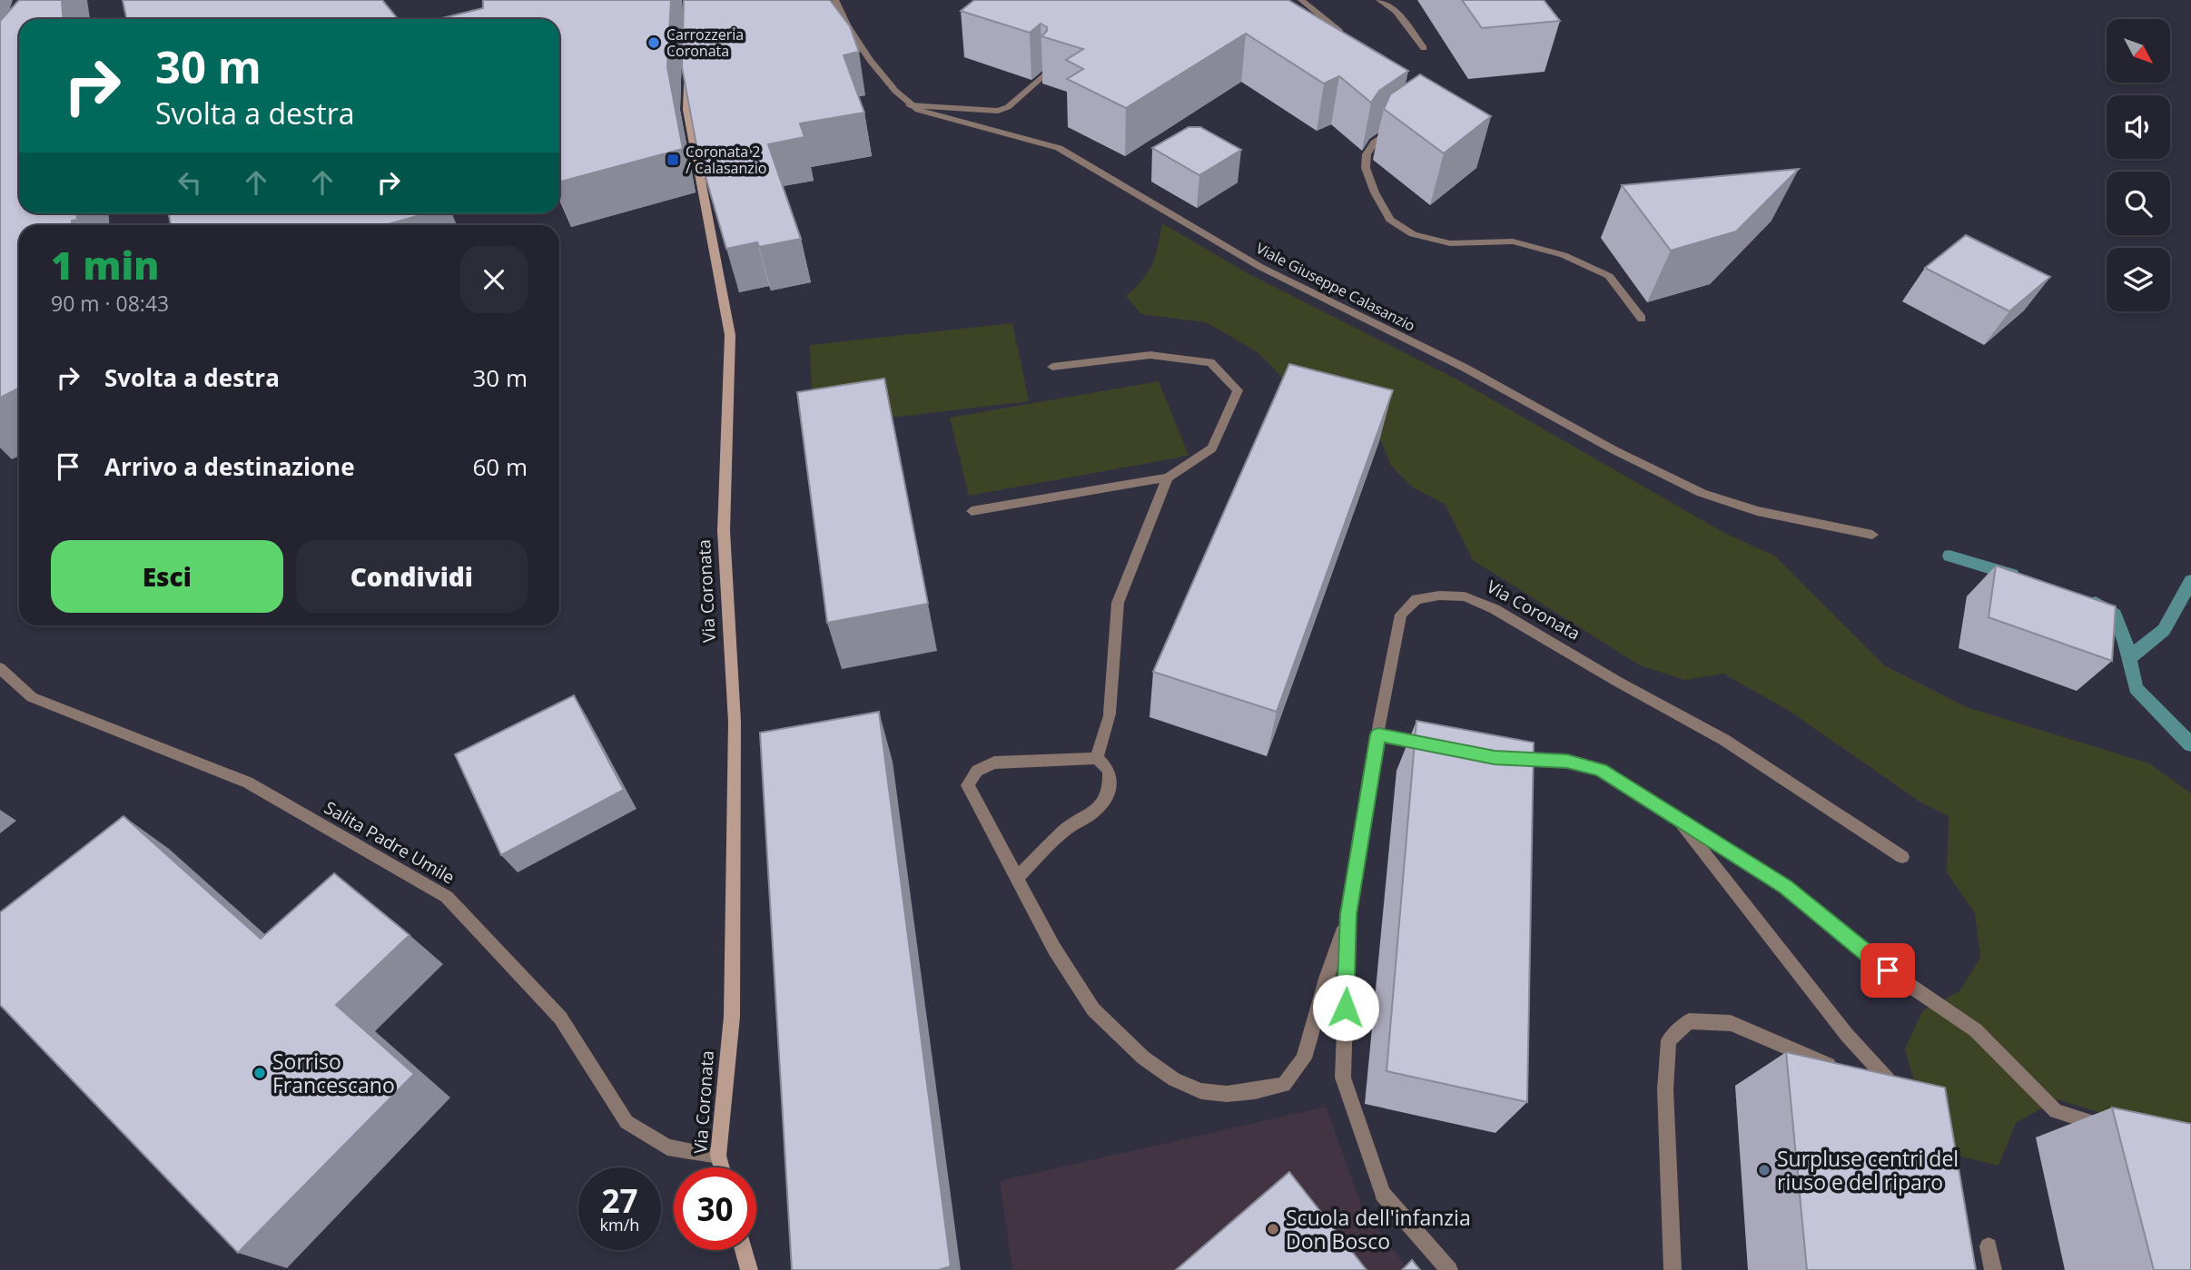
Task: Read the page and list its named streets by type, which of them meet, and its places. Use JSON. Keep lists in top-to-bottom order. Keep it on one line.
{"streets":{"street":["Viale Giuseppe Calasanzio","Via Coronata","Salita Padre Umile"]},"crossings":[["Via Coronata","Salita Padre Umile"]],"places":{"other":["Carrozzeria Coronata","Sorriso Francescano","Surpluse centri del riuso e del riparo","Scuola dell'infanzia Don Bosco"],"transit":["Coronata 2 / Calasanzio"]},"north":"bottom right","page":{"turn":["30 m","Svolta a destra"],"heading":["1 min","90 m · 08:43"],"list":[{"name":"Svolta a destra","value":"30 m"},{"name":"Arrivo a destinazione","value":"60 m"}],"buttons":["Esci","Condividi"],"speed":"27 km/h","limit":"30"}}
